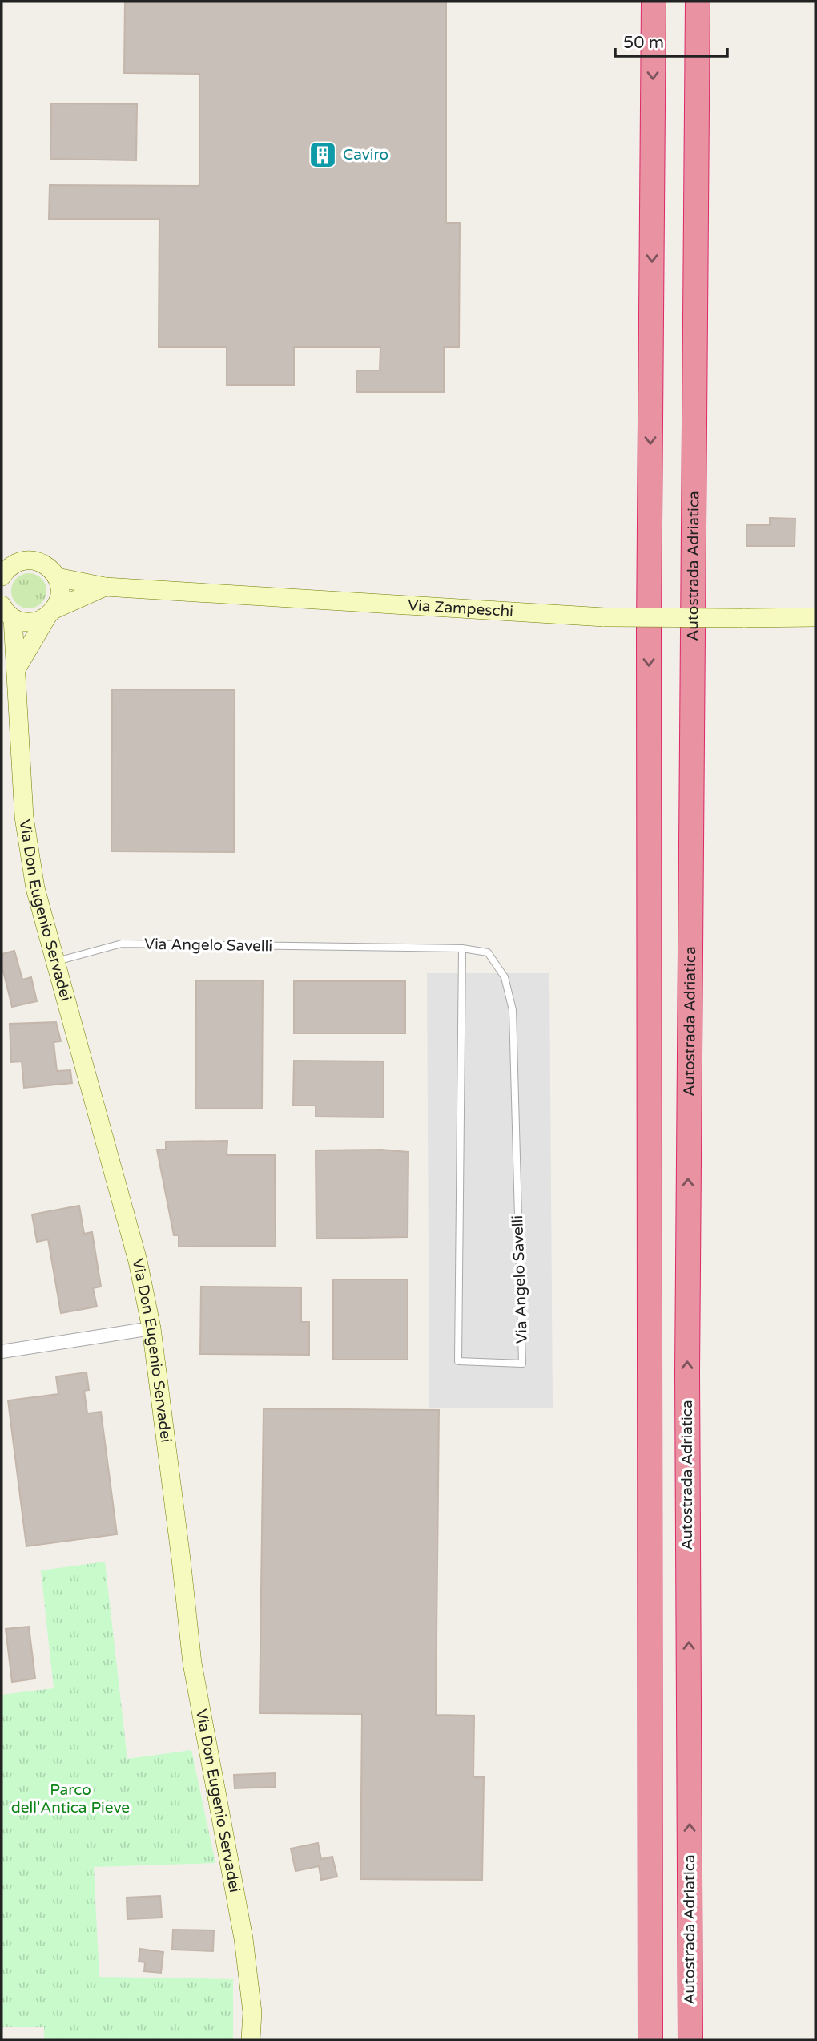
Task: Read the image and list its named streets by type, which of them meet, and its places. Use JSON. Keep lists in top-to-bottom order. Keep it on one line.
{"streets":{"highway":["Autostrada Adriatica"],"street":["Via Zampeschi","Via Don Eugenio Servadei"],"lane":["Via Angelo Savelli"]},"crossings":[["Via Zampeschi","Via Don Eugenio Servadei"],["Via Don Eugenio Servadei","Via Angelo Savelli"]],"parks":["Parco dell'Antica Pieve"],"places":{"building":["Caviro"]},"scale_bar":"50 m"}
